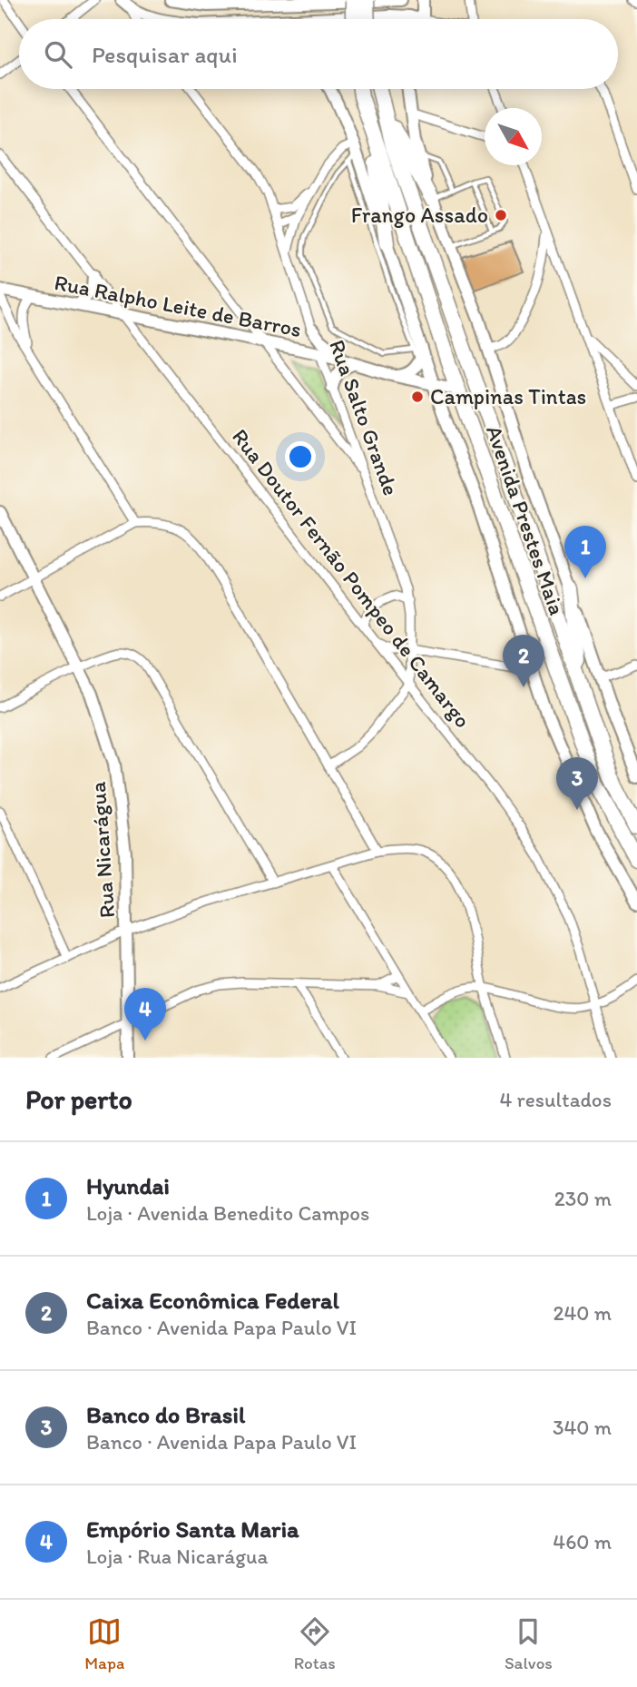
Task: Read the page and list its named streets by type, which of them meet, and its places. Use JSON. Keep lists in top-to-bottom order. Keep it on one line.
{"streets":{"highway":["Avenida Prestes Maia"],"street":["Rua Ralpho Leite de Barros","Rua Salto Grande","Rua Doutor Fernão Pompeo de Camargo","Rua Nicarágua"]},"crossings":[["Rua Ralpho Leite de Barros","Rua Salto Grande"],["Rua Ralpho Leite de Barros","Avenida Prestes Maia"],["Rua Ralpho Leite de Barros","Rua Doutor Fernão Pompeo de Camargo"],["Rua Salto Grande","Rua Doutor Fernão Pompeo de Camargo"]],"places":["Frango Assado","Campinas Tintas"],"north":"bottom right","page":{"search":"Pesquisar aqui","pins":["1","2","3","4"],"heading":["Por perto","4 resultados"],"list":[{"mark":"1","name":"Hyundai","note":"Loja · Avenida Benedito Campos","value":"230 m"},{"mark":"2","name":"Caixa Econômica Federal","note":"Banco · Avenida Papa Paulo VI","value":"240 m"},{"mark":"3","name":"Banco do Brasil","note":"Banco · Avenida Papa Paulo VI","value":"340 m"},{"mark":"4","name":"Empório Santa Maria","note":"Loja · Rua Nicarágua","value":"460 m"}],"nav":["Mapa","Rotas","Salvos"]}}
